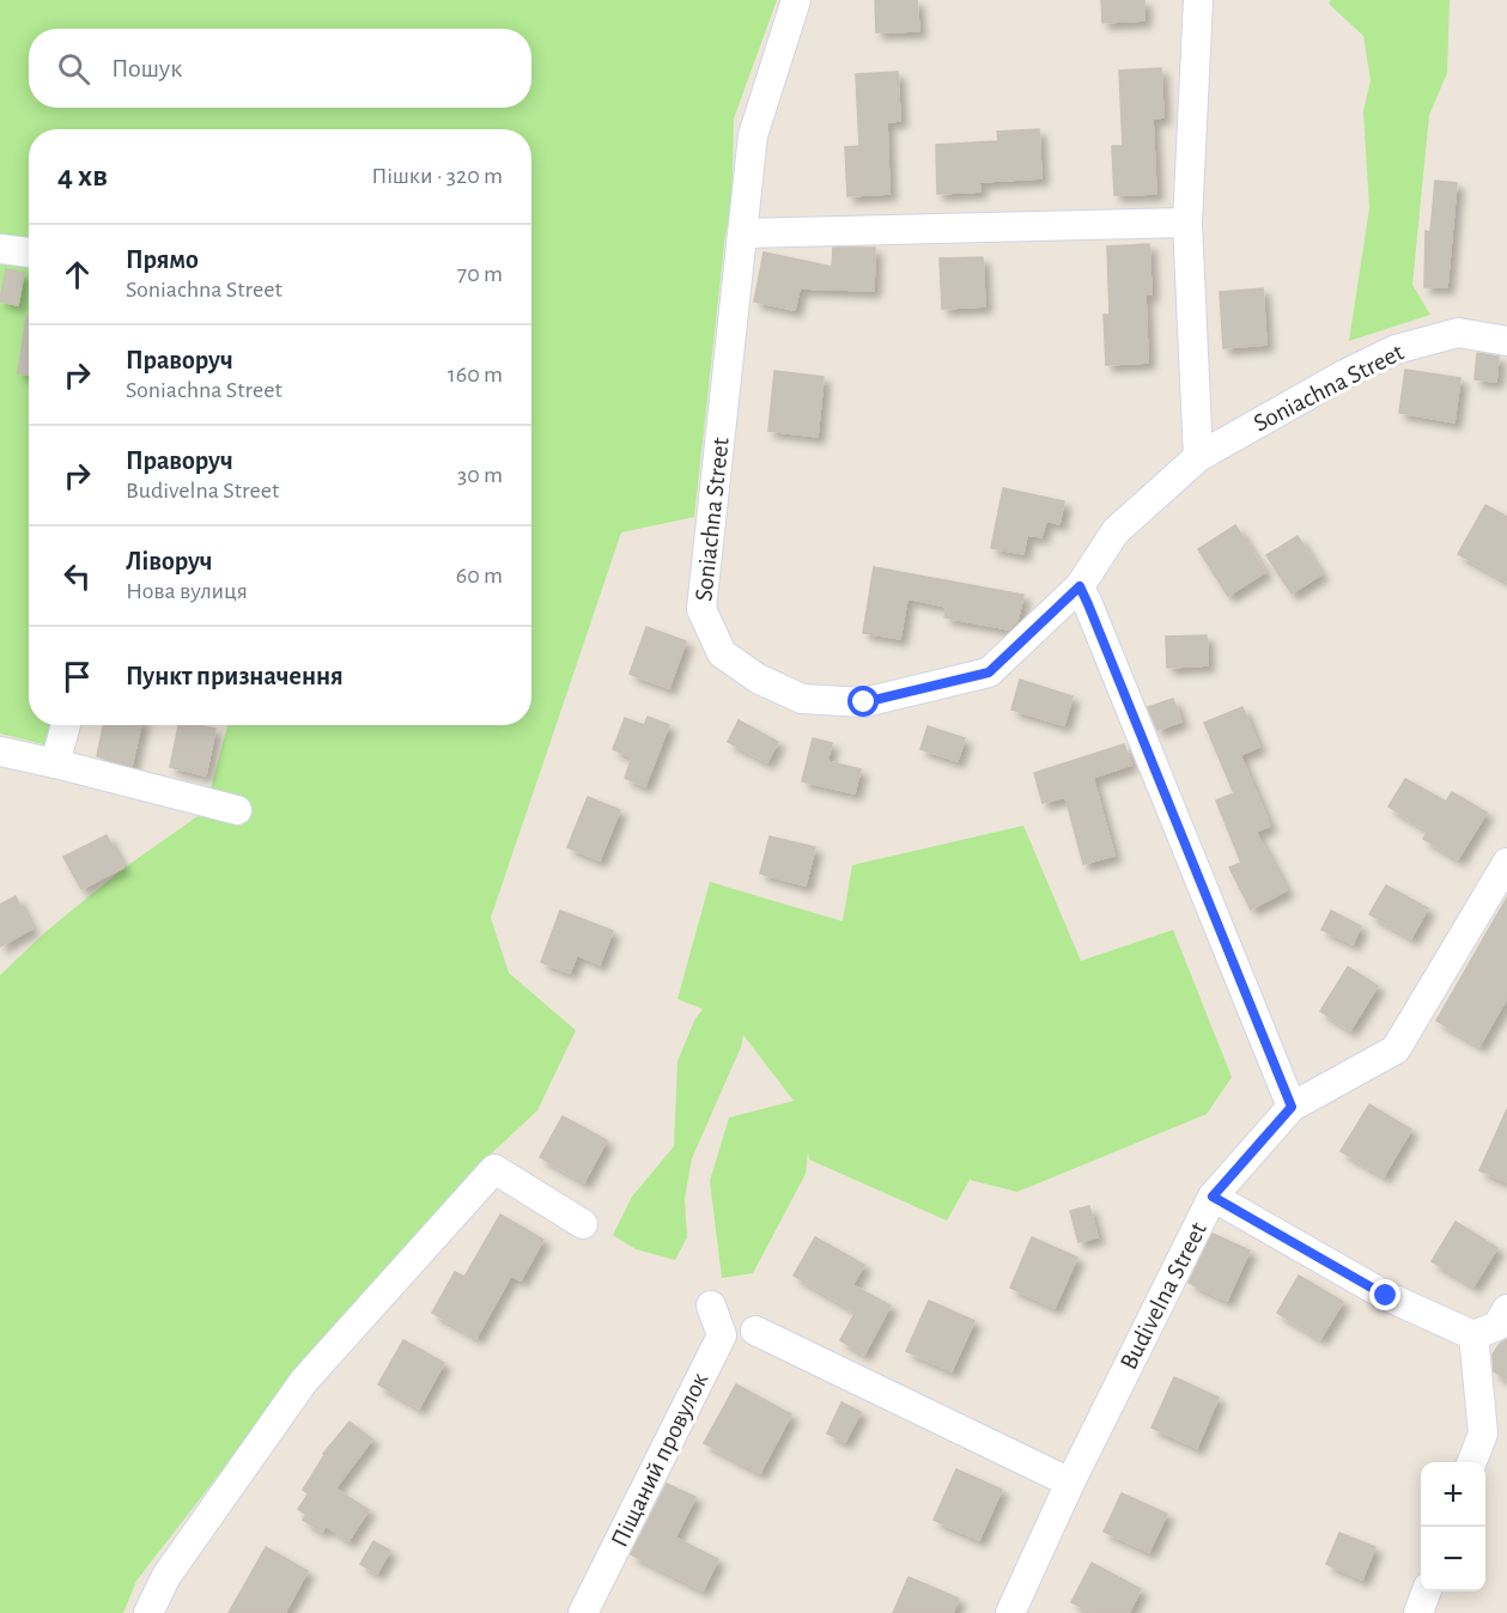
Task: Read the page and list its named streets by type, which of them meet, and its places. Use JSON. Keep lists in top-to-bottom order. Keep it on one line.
{"streets":{"street":["Soniachna Street","Budivelna Street","Піщаний провулок"]},"page":{"search":"Пошук","heading":["4 хв","Пішки · 320 m"],"list":[["Прямо","Soniachna Street","70 m"],["Праворуч","Soniachna Street","160 m"],["Праворуч","Budivelna Street","30 m"],["Ліворуч","Нова вулиця","60 m"],"Пункт призначення"],"map_buttons":["+","−"]}}
